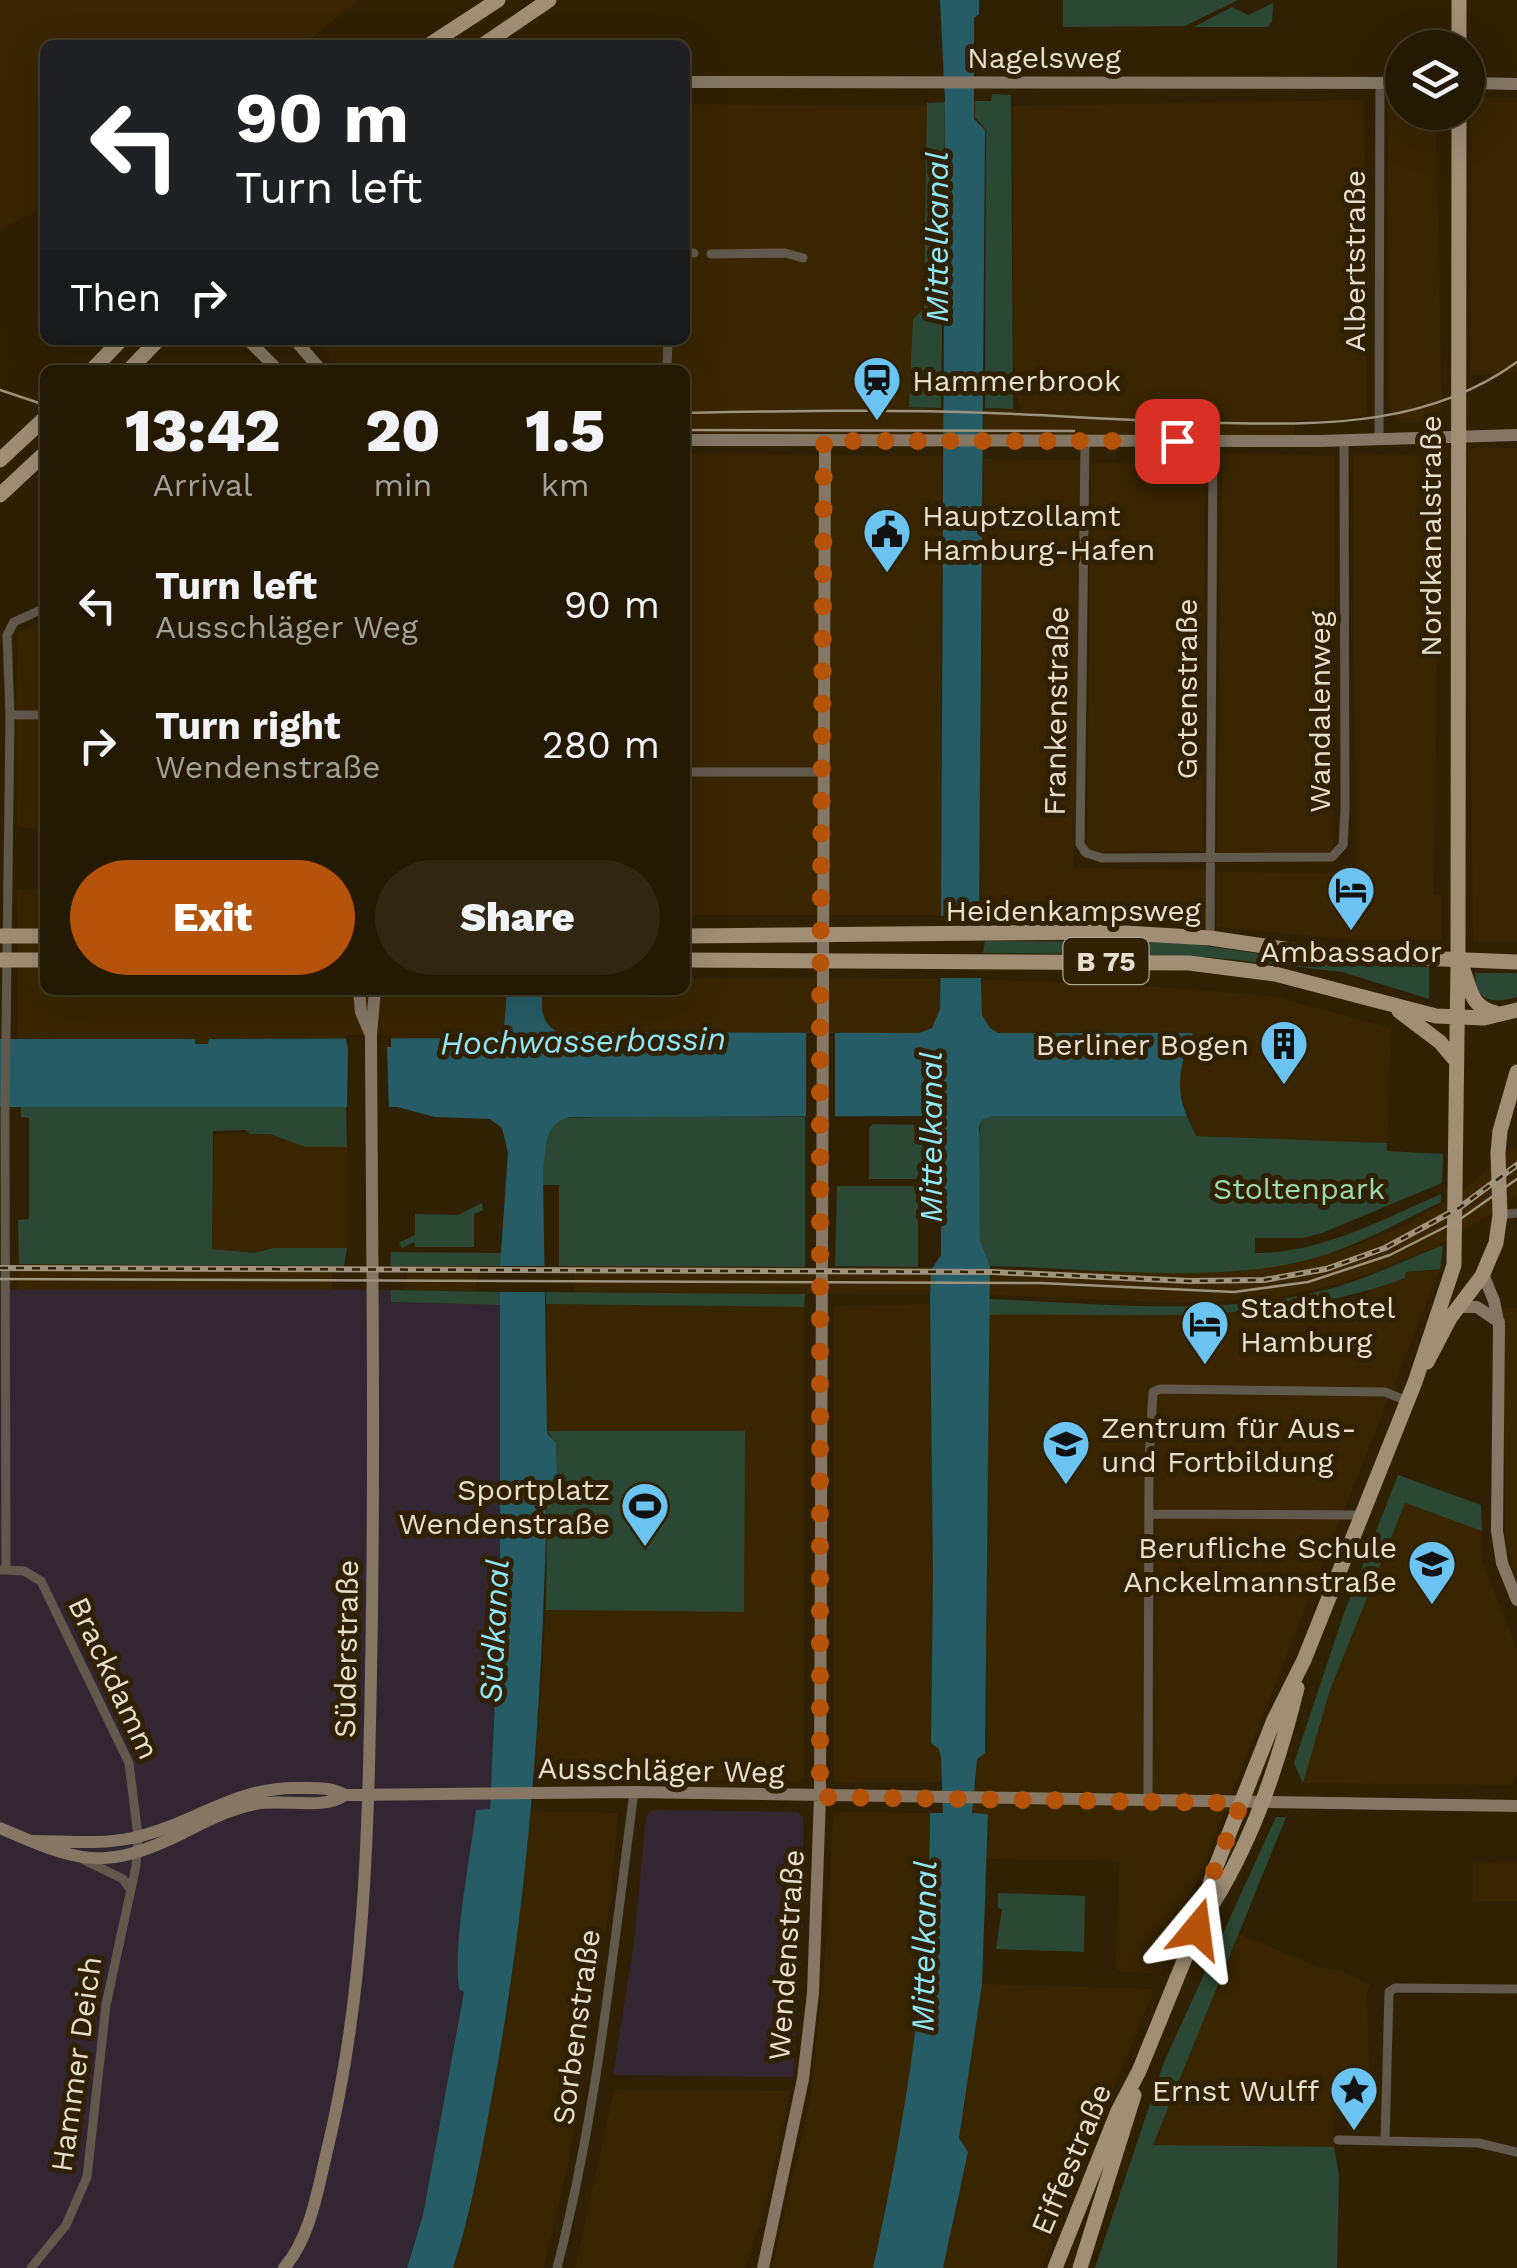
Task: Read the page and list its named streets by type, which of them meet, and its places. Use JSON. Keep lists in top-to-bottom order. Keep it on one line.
{"streets":{"main road":["Nordkanalstraße","Heidenkampsweg","B 75","Eiffestraße"],"street":["Nagelsweg","Albertstraße","Gotenstraße","Frankenstraße","Wandalenweg","Süderstraße","Brackdamm","Ausschläger Weg","Wendenstraße","Sorbenstraße","Hammer Deich"]},"crossings":[["Nagelsweg","Albertstraße"],["Nordkanalstraße","Heidenkampsweg"],["Nordkanalstraße","B 75"],["Nordkanalstraße","Eiffestraße"],["Gotenstraße","Frankenstraße"],["Gotenstraße","Wandalenweg"],["Gotenstraße","Heidenkampsweg"],["Frankenstraße","Wandalenweg"],["Heidenkampsweg","B 75"],["Heidenkampsweg","Wendenstraße"],["Süderstraße","Ausschläger Weg"],["Brackdamm","Ausschläger Weg"],["Brackdamm","Hammer Deich"],["Ausschläger Weg","Wendenstraße"],["Ausschläger Weg","Sorbenstraße"],["Ausschläger Weg","Hammer Deich"],["Ausschläger Weg","Eiffestraße"]],"water":["Mittelkanal","Hochwasserbassin","Südkanal"],"parks":["Stoltenpark"],"places":{"station":["Hammerbrook"],"public building":["Hauptzollamt Hamburg-Hafen"],"hotel":["Ambassador","Stadthotel Hamburg"],"building":["Berliner Bogen"],"school or university":["Zentrum für Aus- und Fortbildung","Berufliche Schule Anckelmannstraße"],"sports":["Sportplatz Wendenstraße"],"place":["Ernst Wulff"]},"page":{"turn":["90 m","Turn left"],"then":"Then","eta":["13:42","Arrival","20","min","1.5","km"],"list":[{"name":"Turn left","note":"Ausschläger Weg","value":"90 m"},{"name":"Turn right","note":"Wendenstraße","value":"280 m"}],"buttons":["Exit","Share"]}}
